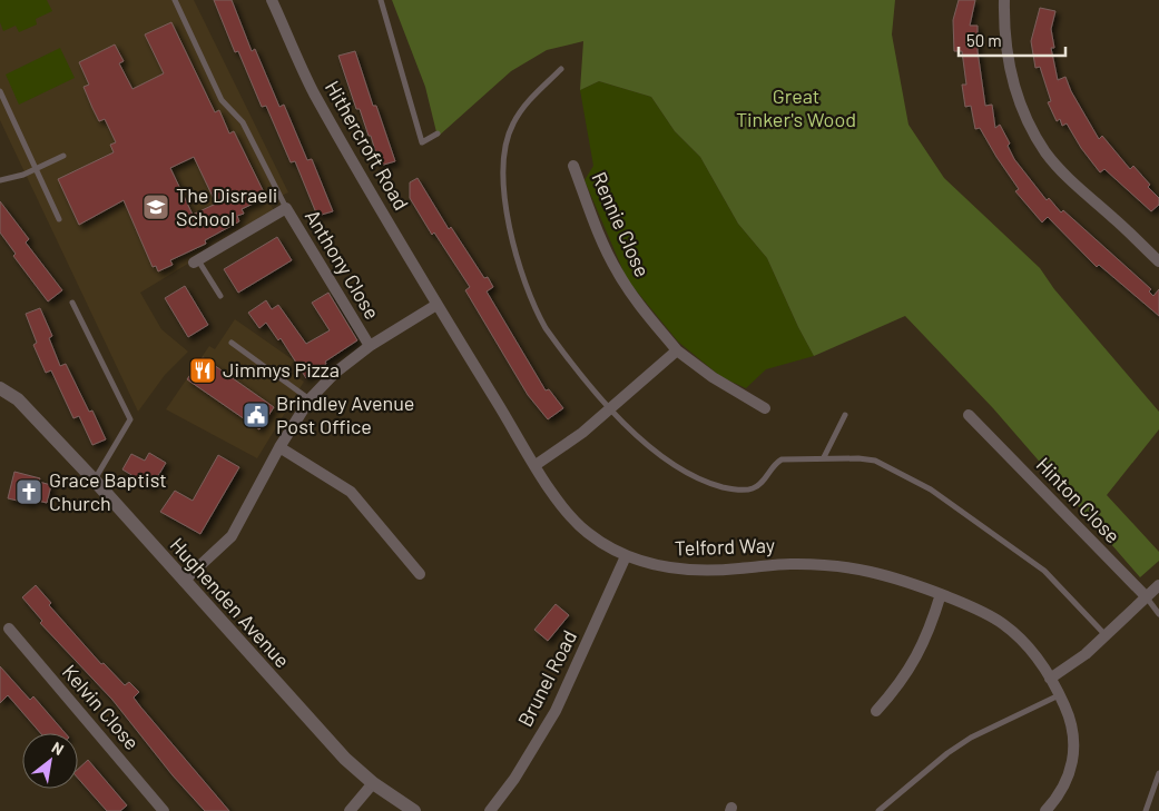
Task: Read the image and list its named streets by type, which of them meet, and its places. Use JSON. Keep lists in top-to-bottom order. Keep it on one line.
{"streets":{"street":["Hithercroft Road","Rennie Close","Anthony Close","Hinton Close","Telford Way","Hughenden Avenue","Brunel Road","Kelvin Close"]},"crossings":[["Hithercroft Road","Telford Way"],["Telford Way","Brunel Road"]],"parks":["Great Tinker's Wood"],"places":{"school or university":["The Disraeli School"],"restaurant":["Jimmys Pizza"],"public building":["Brindley Avenue Post Office"],"church":["Grace Baptist Church"]},"scale_bar":"50 m","north":"top right"}
